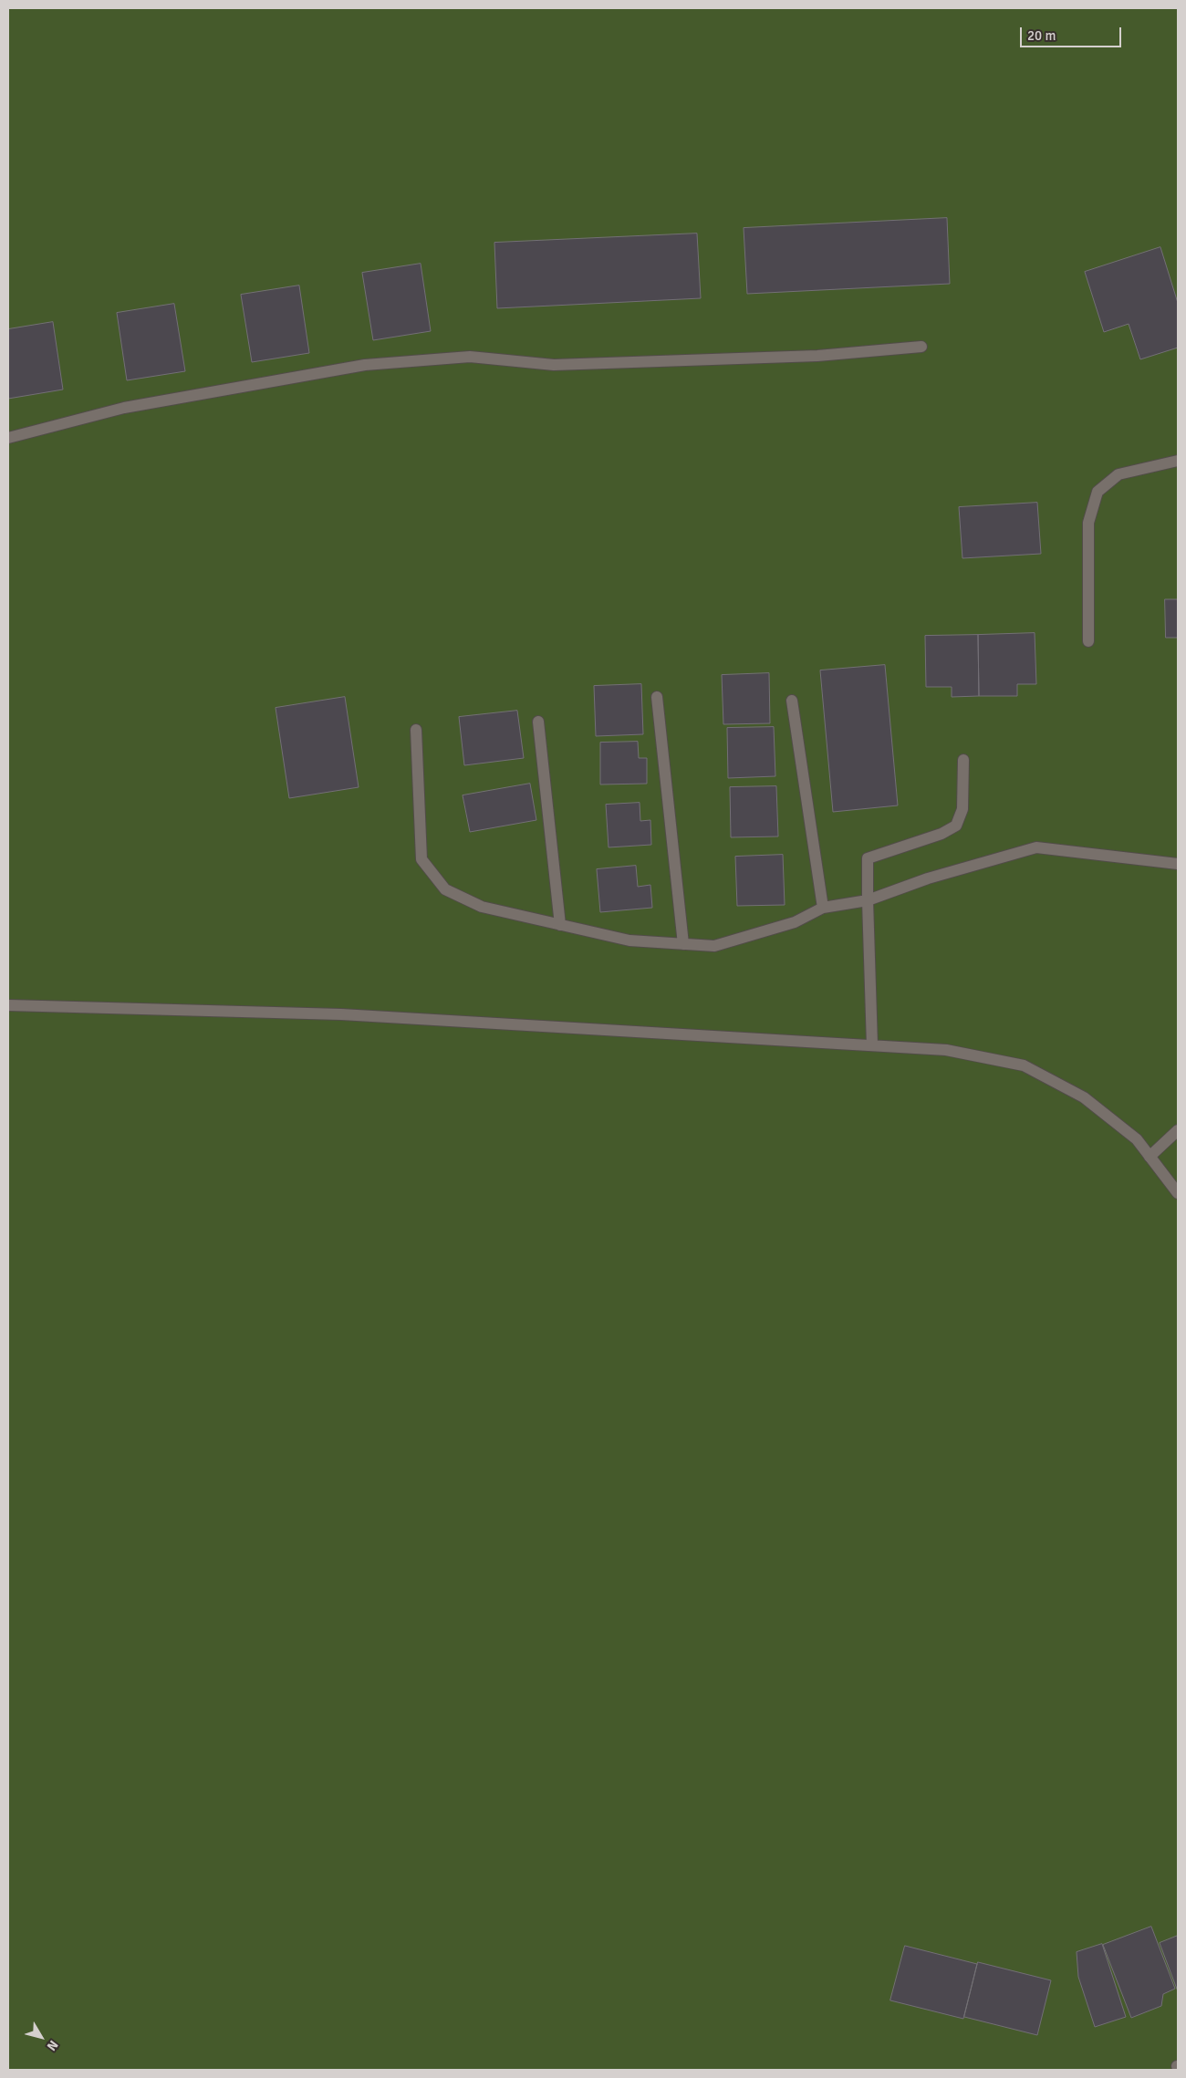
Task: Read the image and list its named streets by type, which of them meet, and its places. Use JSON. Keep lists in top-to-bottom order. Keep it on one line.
{"scale_bar":"20 m","north":"bottom right"}
